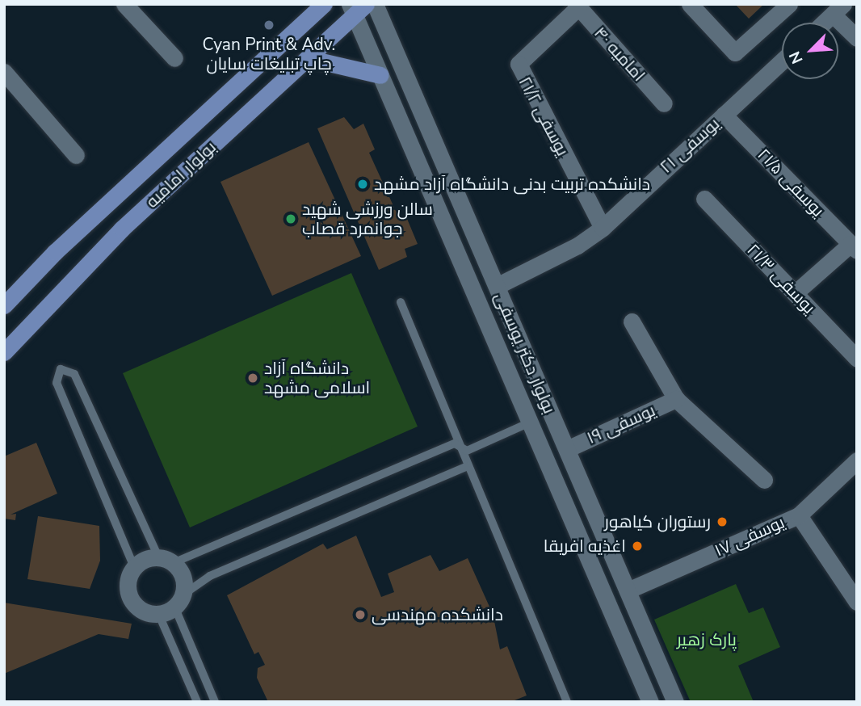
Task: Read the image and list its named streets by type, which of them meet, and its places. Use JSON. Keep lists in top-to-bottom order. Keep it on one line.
{"streets":{"main road":["بولوار امامیه"],"street":["امامیه ۴۰","یوسفی ۲۱/۲","یوسفی ۲۱","یوسفی ۲۱/۵","یوسفی ۲۱/۳","بولوار دکتر یوسفی","یوسفی ۱۹","یوسفی ۱۷"]},"crossings":[["امامیه ۴۰","یوسفی ۲۱/۲"],["یوسفی ۲۱/۲","یوسفی ۲۱"],["یوسفی ۲۱","یوسفی ۲۱/۵"],["یوسفی ۲۱","بولوار دکتر یوسفی"],["بولوار امامیه","بولوار دکتر یوسفی"],["بولوار دکتر یوسفی","یوسفی ۱۹"],["بولوار دکتر یوسفی","یوسفی ۱۷"]],"parks":["پارک زهیر"],"places":["Cyan Print & Adv. چاپ تبلیغات سایان","دانشکده تربیت بدنی دانشگاه آزاد مشهد","سالن ورزشی شهید جوانمرد قصاب","دانشگاه آزاد اسلامی مشهد","رستوران کیاهور","اغذیه افریقا","دانشکده مهندسی"],"north":"bottom left"}
